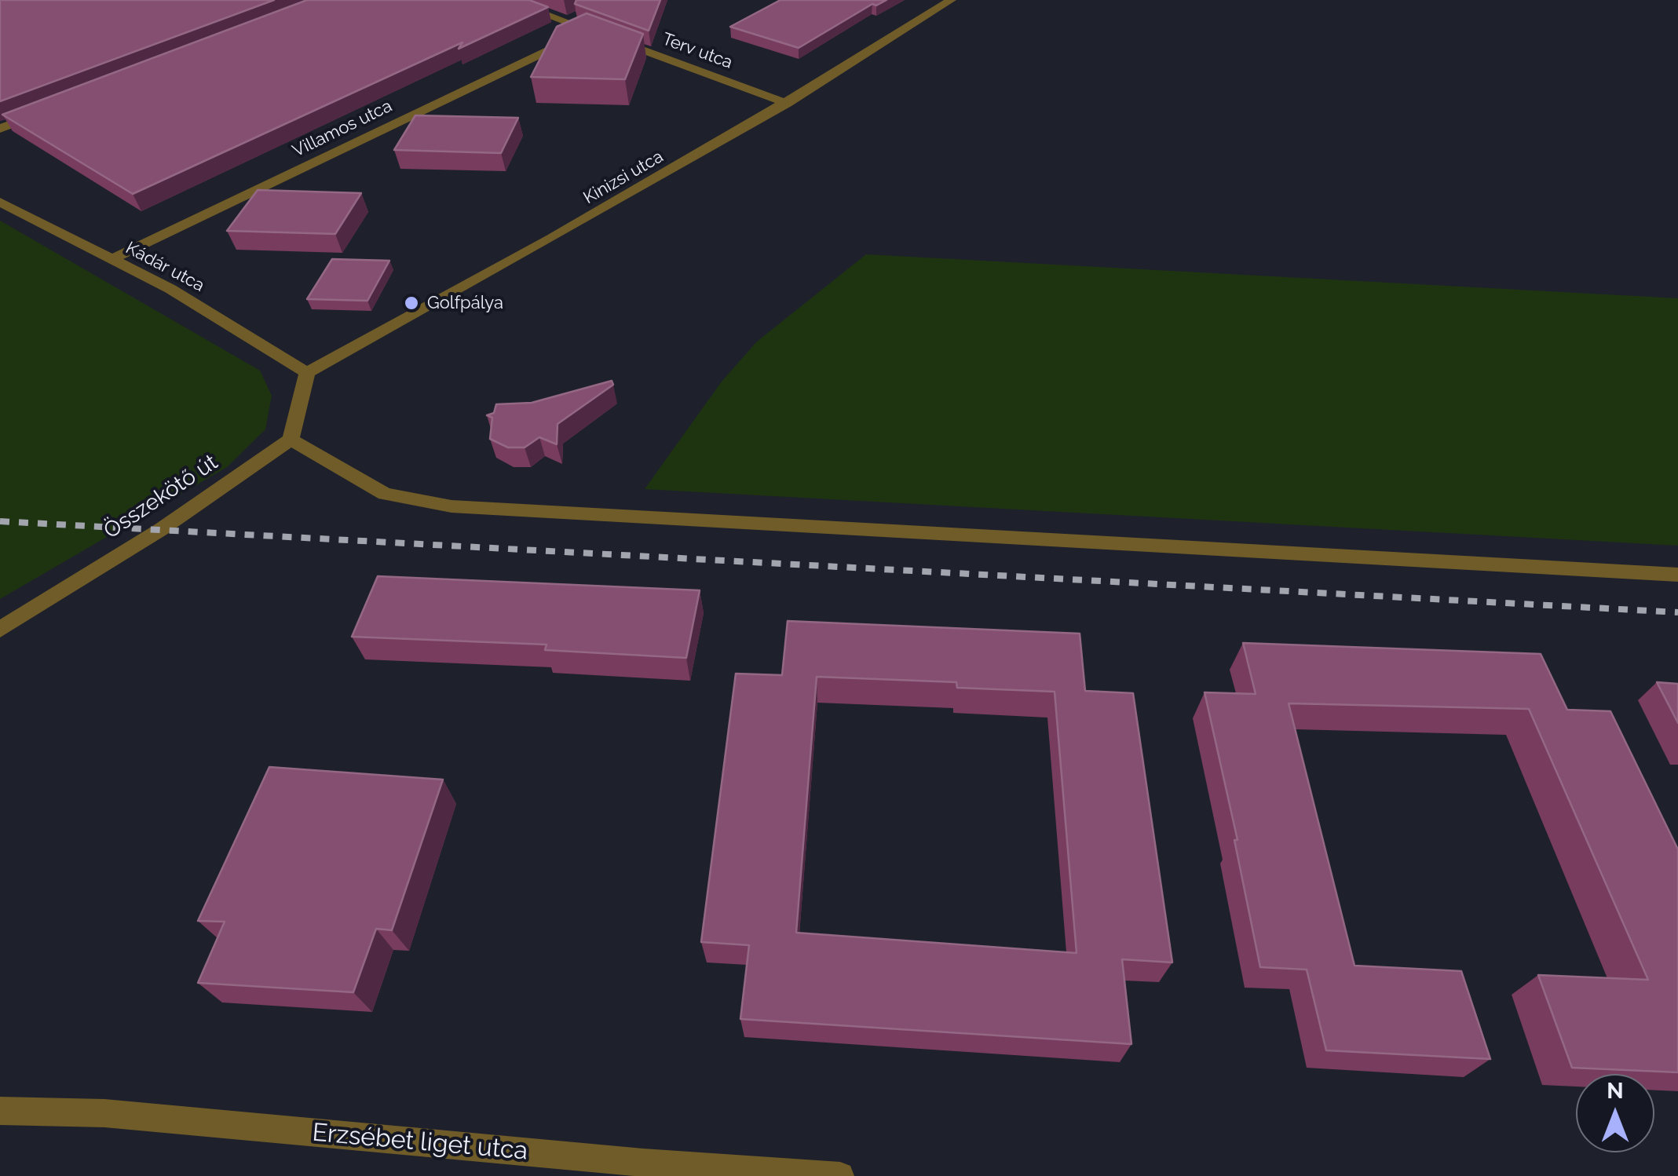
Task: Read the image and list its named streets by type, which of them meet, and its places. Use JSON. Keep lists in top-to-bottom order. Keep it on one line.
{"streets":{"street":["Terv utca","Villamos utca","Kinizsi utca","Kádár utca","Összekötő út","Erzsébet liget utca"]},"crossings":[["Terv utca","Villamos utca"],["Terv utca","Kinizsi utca"],["Villamos utca","Kádár utca"],["Kinizsi utca","Kádár utca"]],"places":["Golfpálya"],"north":"top"}
